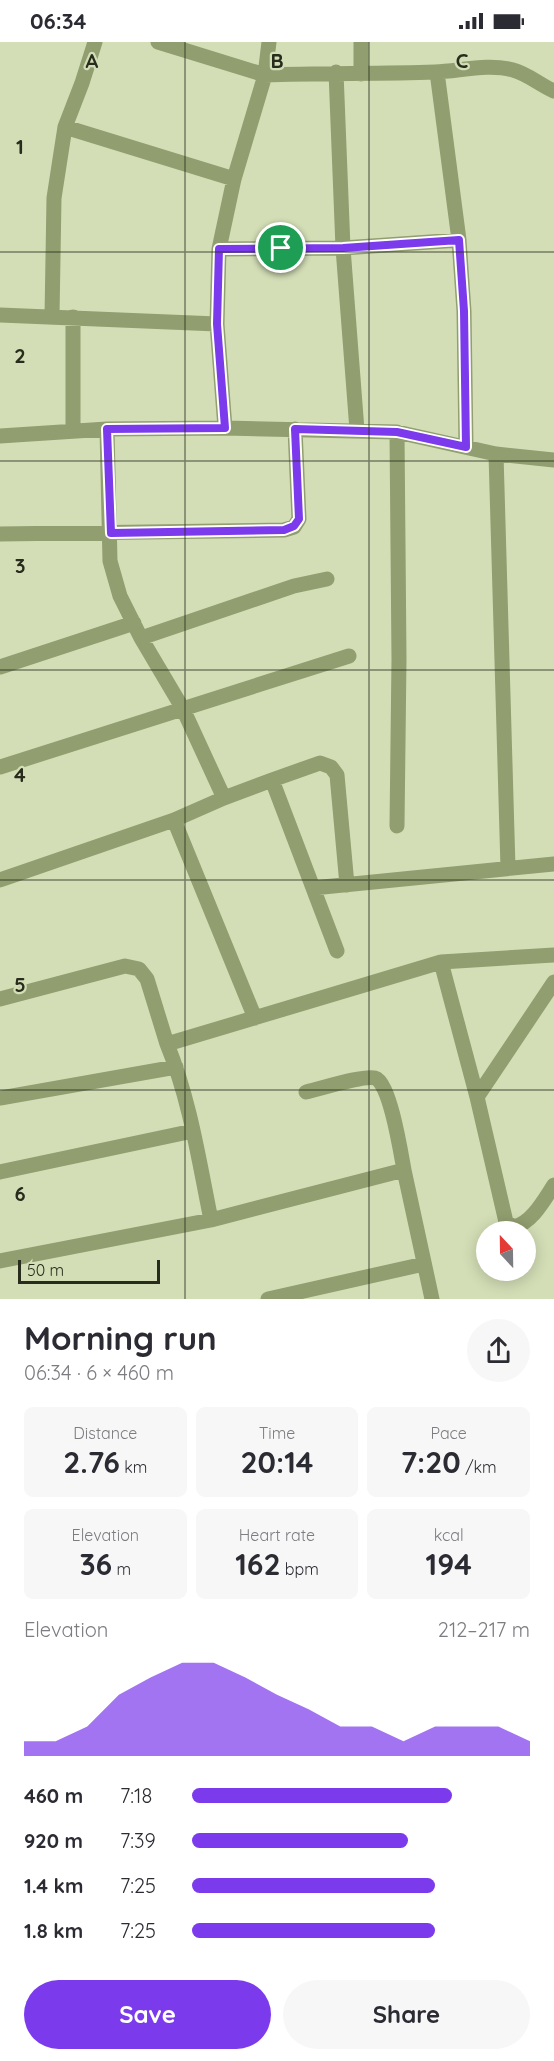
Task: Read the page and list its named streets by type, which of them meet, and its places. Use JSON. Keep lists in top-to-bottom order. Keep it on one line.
{"scale_bar":"50 m","north":"top","page":{"status":"06:34","scale":"50 m","heading":["Morning run","06:34 · 6 × 460 m"],"stats":[["Distance","2.76 km"],["Time","20:14"],["Pace","7:20 /km"],["Elevation","36 m"],["Heart rate","162 bpm"],["kcal","194"]],"chart":["Elevation","212–217 m"],"list":[{"name":"460 m","note":"7:18"},{"name":"920 m","note":"7:39"},{"name":"1.4 km","note":"7:25"},{"name":"1.8 km","note":"7:25"}],"buttons":["Save","Share"]},"grid":{"columns":["A","B","C"],"rows":["1","2","3","4","5","6"]}}
